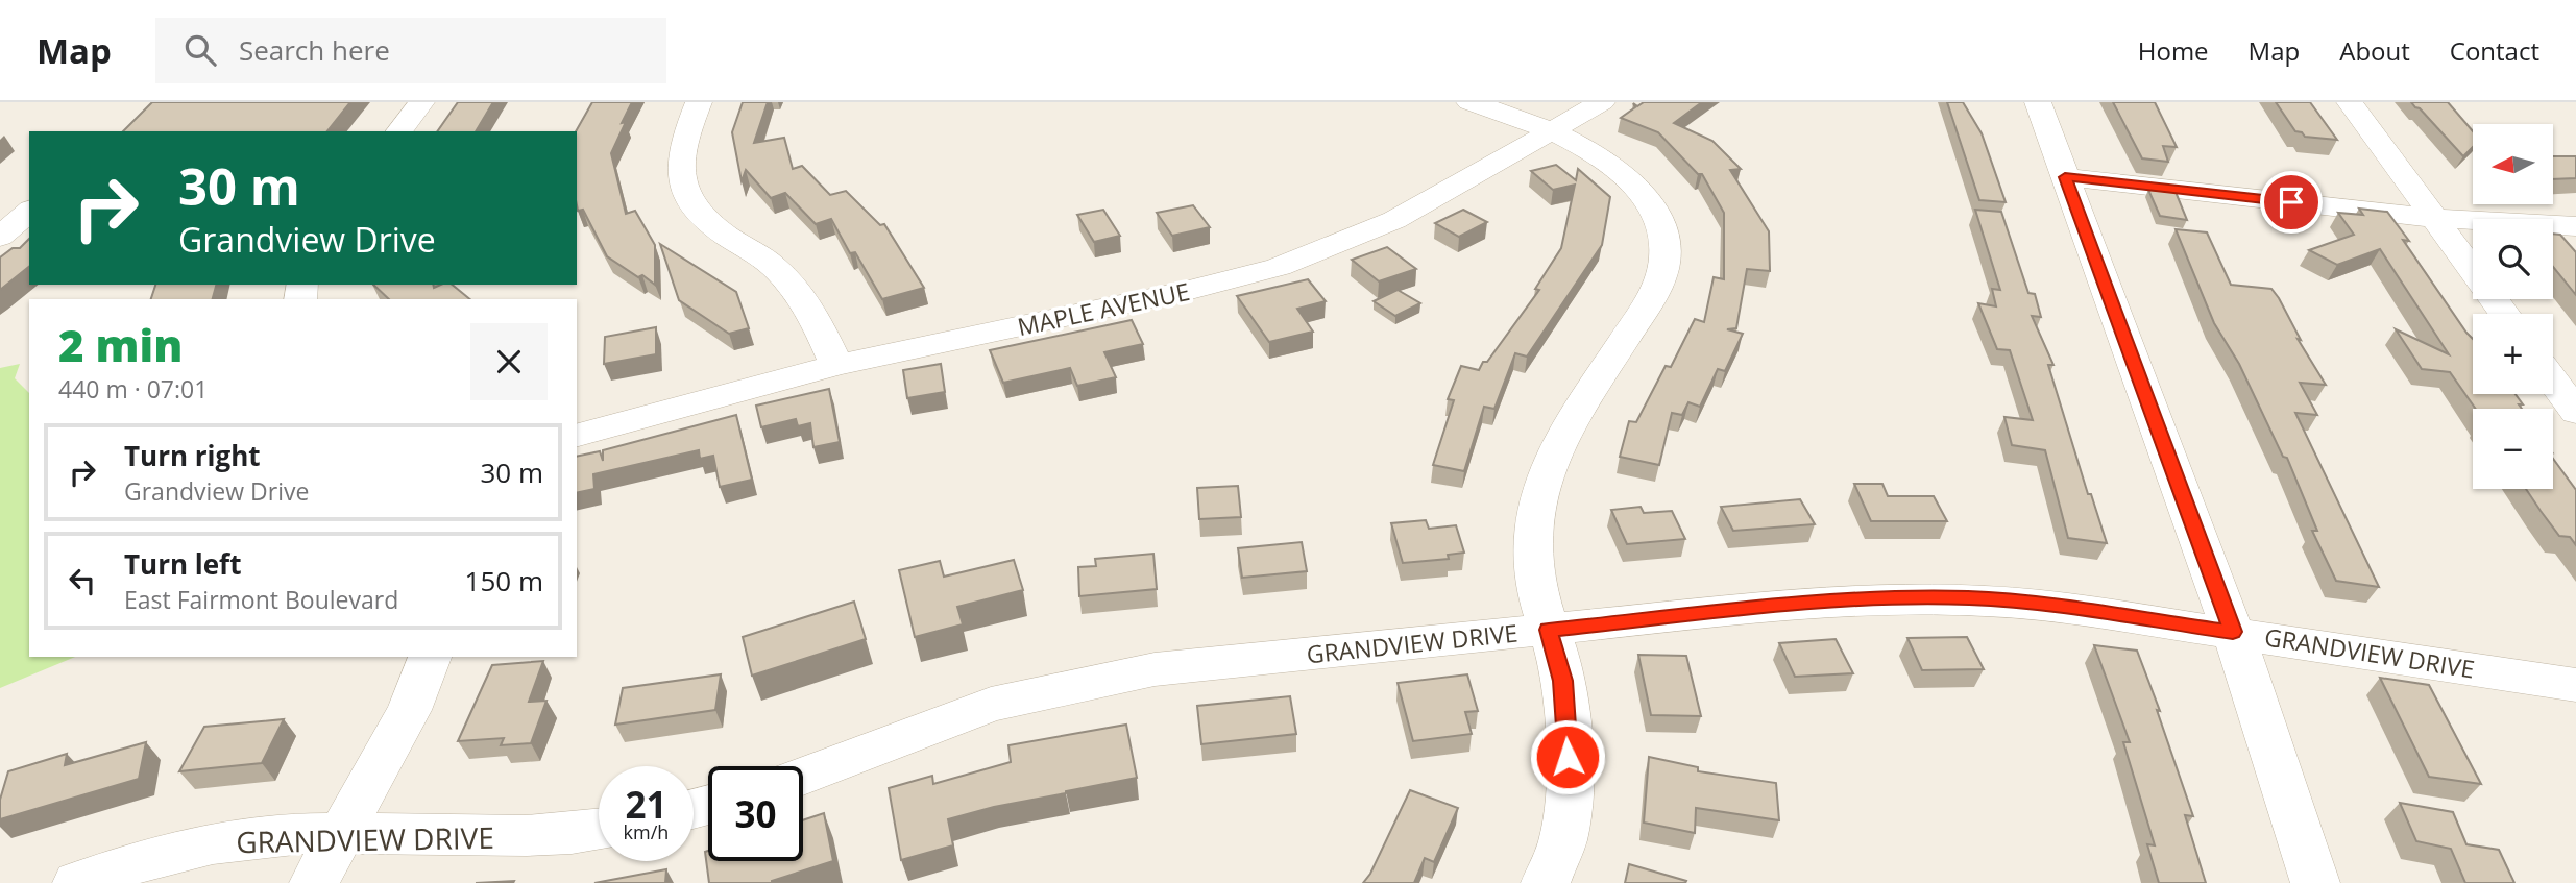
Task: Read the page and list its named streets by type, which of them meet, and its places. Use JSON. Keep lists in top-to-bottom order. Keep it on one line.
{"streets":{"street":["MAPLE AVENUE","GRANDVIEW DRIVE"]},"north":"left","page":{"header":"Map","search":"Search here","nav":["Home","Map","About","Contact"],"map_buttons":["+","−"],"turn":["30 m","Grandview Drive"],"heading":["2 min","440 m · 07:01"],"list":[{"name":"Turn right","note":"Grandview Drive","value":"30 m"},{"name":"Turn left","note":"East Fairmont Boulevard","value":"150 m"}],"speed":"21 km/h","limit":"30"}}
